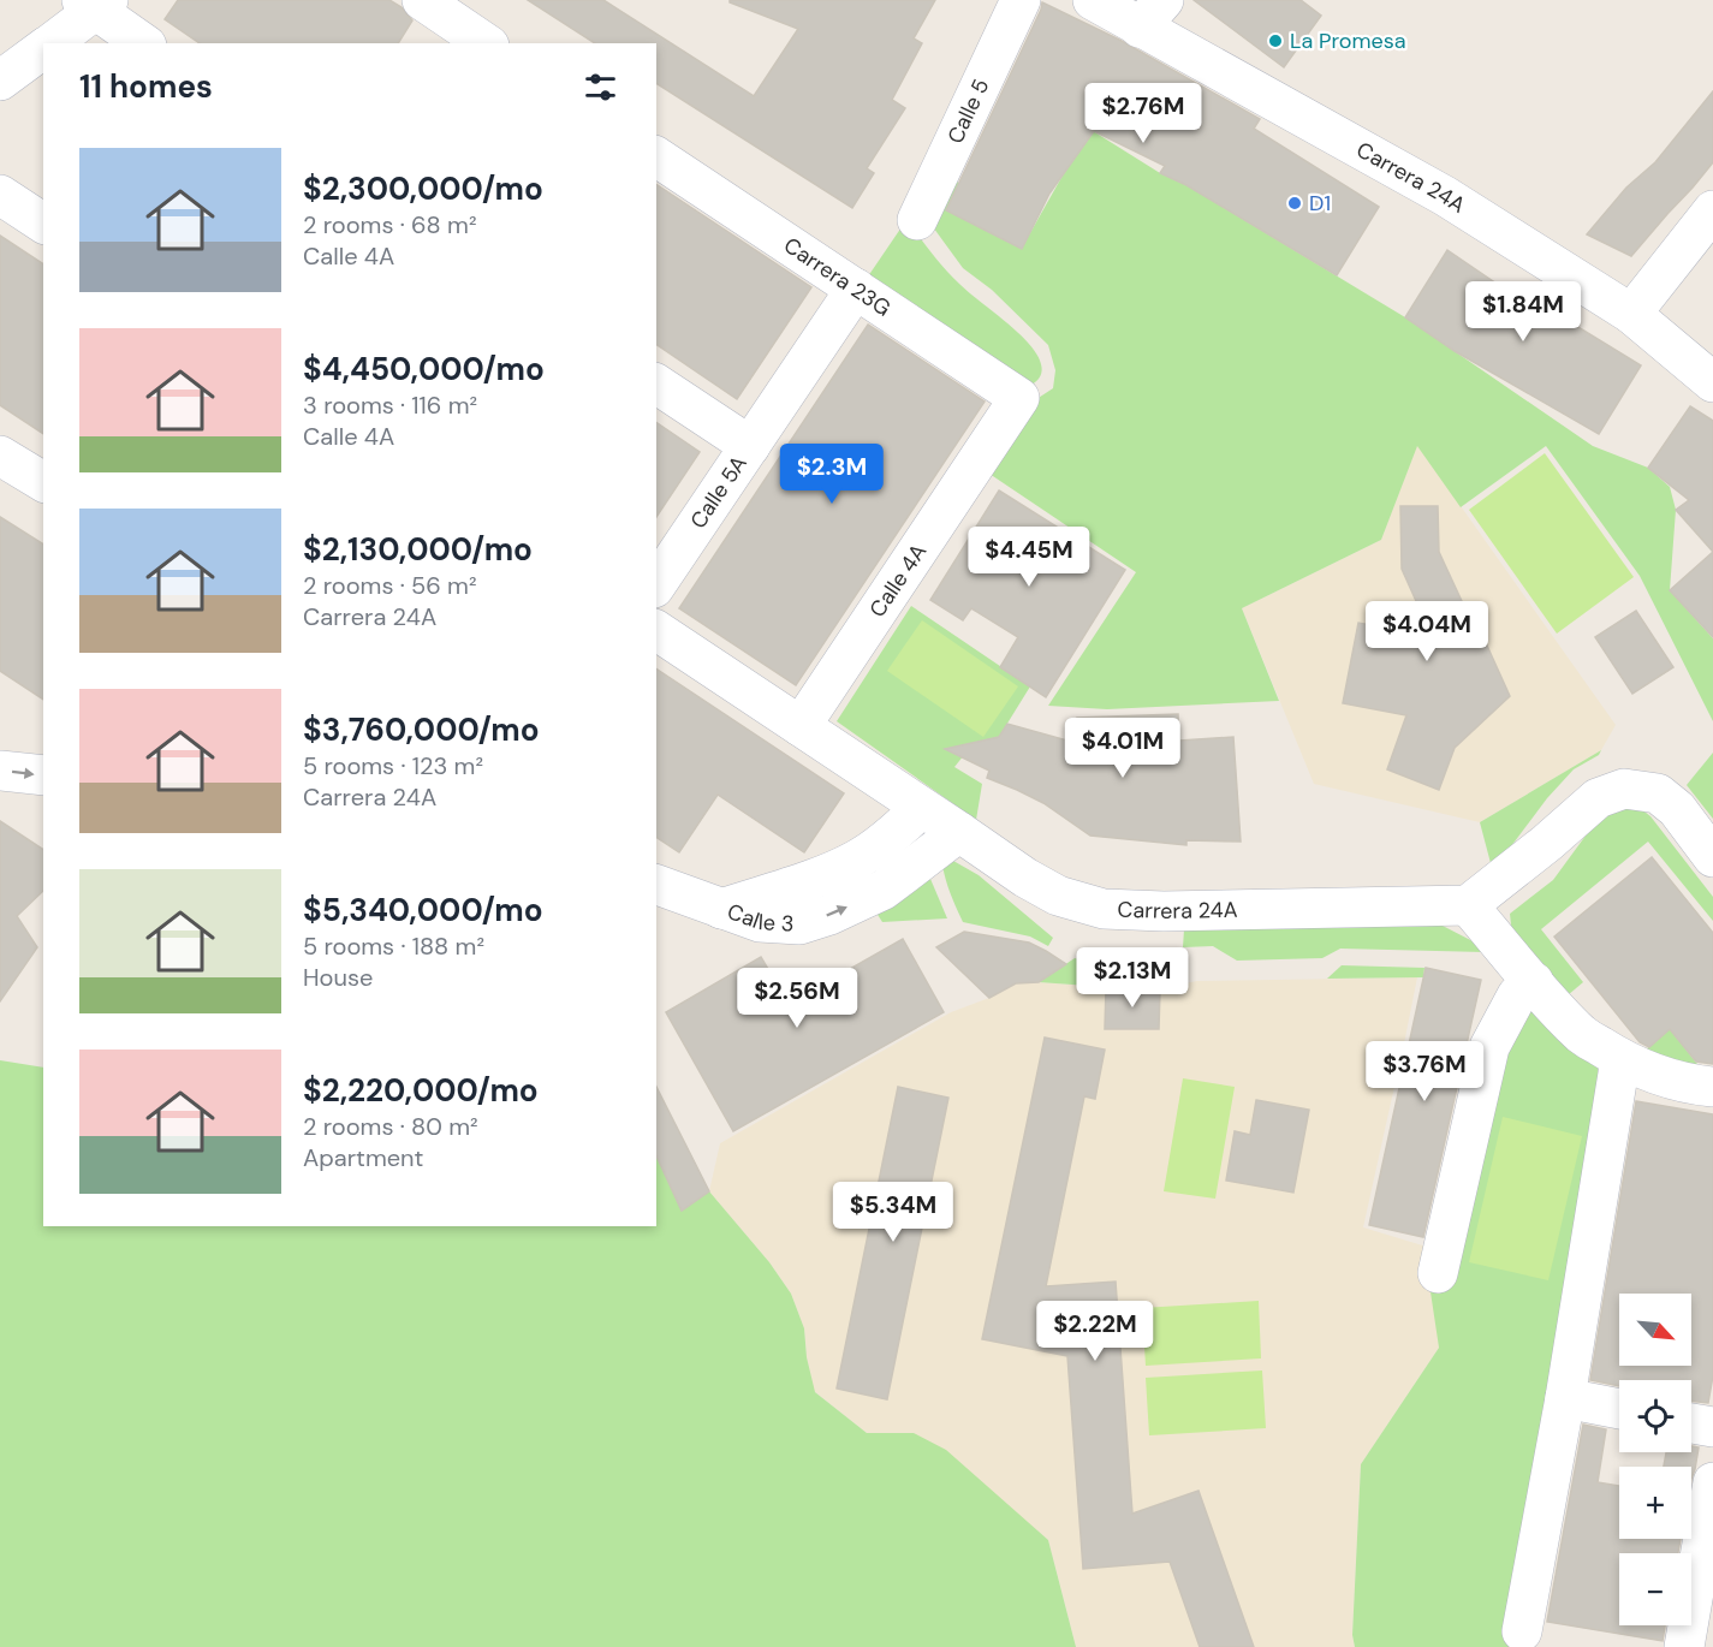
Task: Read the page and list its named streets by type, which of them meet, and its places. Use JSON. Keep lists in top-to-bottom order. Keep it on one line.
{"streets":{"street":["Calle 5","Carrera 24A","Carrera 23G","Calle 5A","Calle 4A","Calle 3"]},"crossings":[["Carrera 24A","Calle 4A"],["Carrera 24A","Calle 3"],["Carrera 23G","Calle 5A"],["Carrera 23G","Calle 4A"]],"places":["La Promesa","D1"],"north":"bottom right","page":{"heading":"11 homes","price":["$2.76M","$1.84M","$2.3M","$4.45M","$4.04M","$4.01M","$2.13M","$2.56M","$3.76M","$5.34M","$2.22M"],"list":[{"name":"$2,300,000/mo","note":"2 rooms · 68 m² · Calle 4A"},{"name":"$4,450,000/mo","note":"3 rooms · 116 m² · Calle 4A"},{"name":"$2,130,000/mo","note":"2 rooms · 56 m² · Carrera 24A"},{"name":"$3,760,000/mo","note":"5 rooms · 123 m² · Carrera 24A"},{"name":"$5,340,000/mo","note":"5 rooms · 188 m² · House"},{"name":"$2,220,000/mo","note":"2 rooms · 80 m² · Apartment"}],"map_buttons":["+","−"]}}
